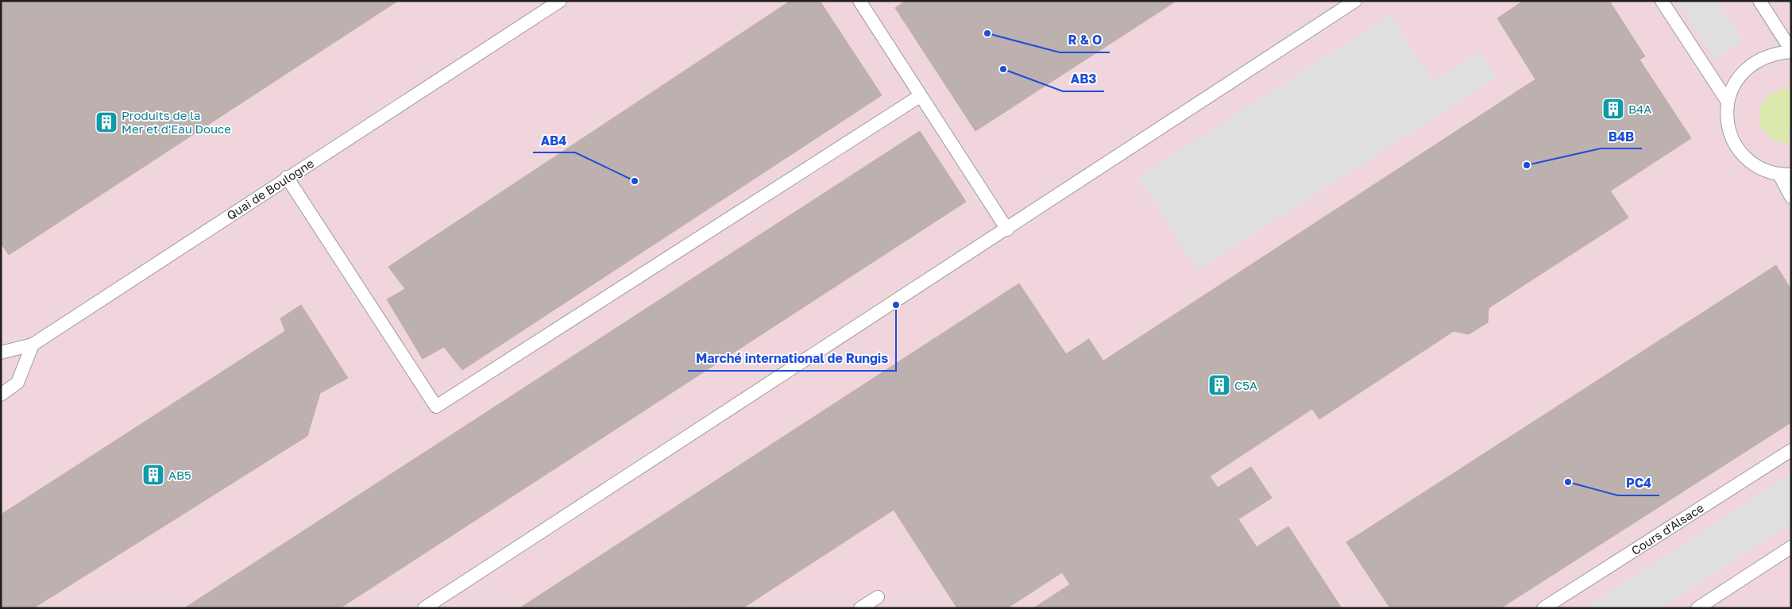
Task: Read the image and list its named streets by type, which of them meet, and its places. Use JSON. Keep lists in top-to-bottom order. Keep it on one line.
{"streets":{"lane":["Quai de Boulogne","Cours d'Alsace"]},"places":{"other":["R & O","AB3","B4B","AB4","Marché international de Rungis","PC4"],"building":["B4A","Produits de la Mer et d'Eau Douce","C5A","AB5"]}}
